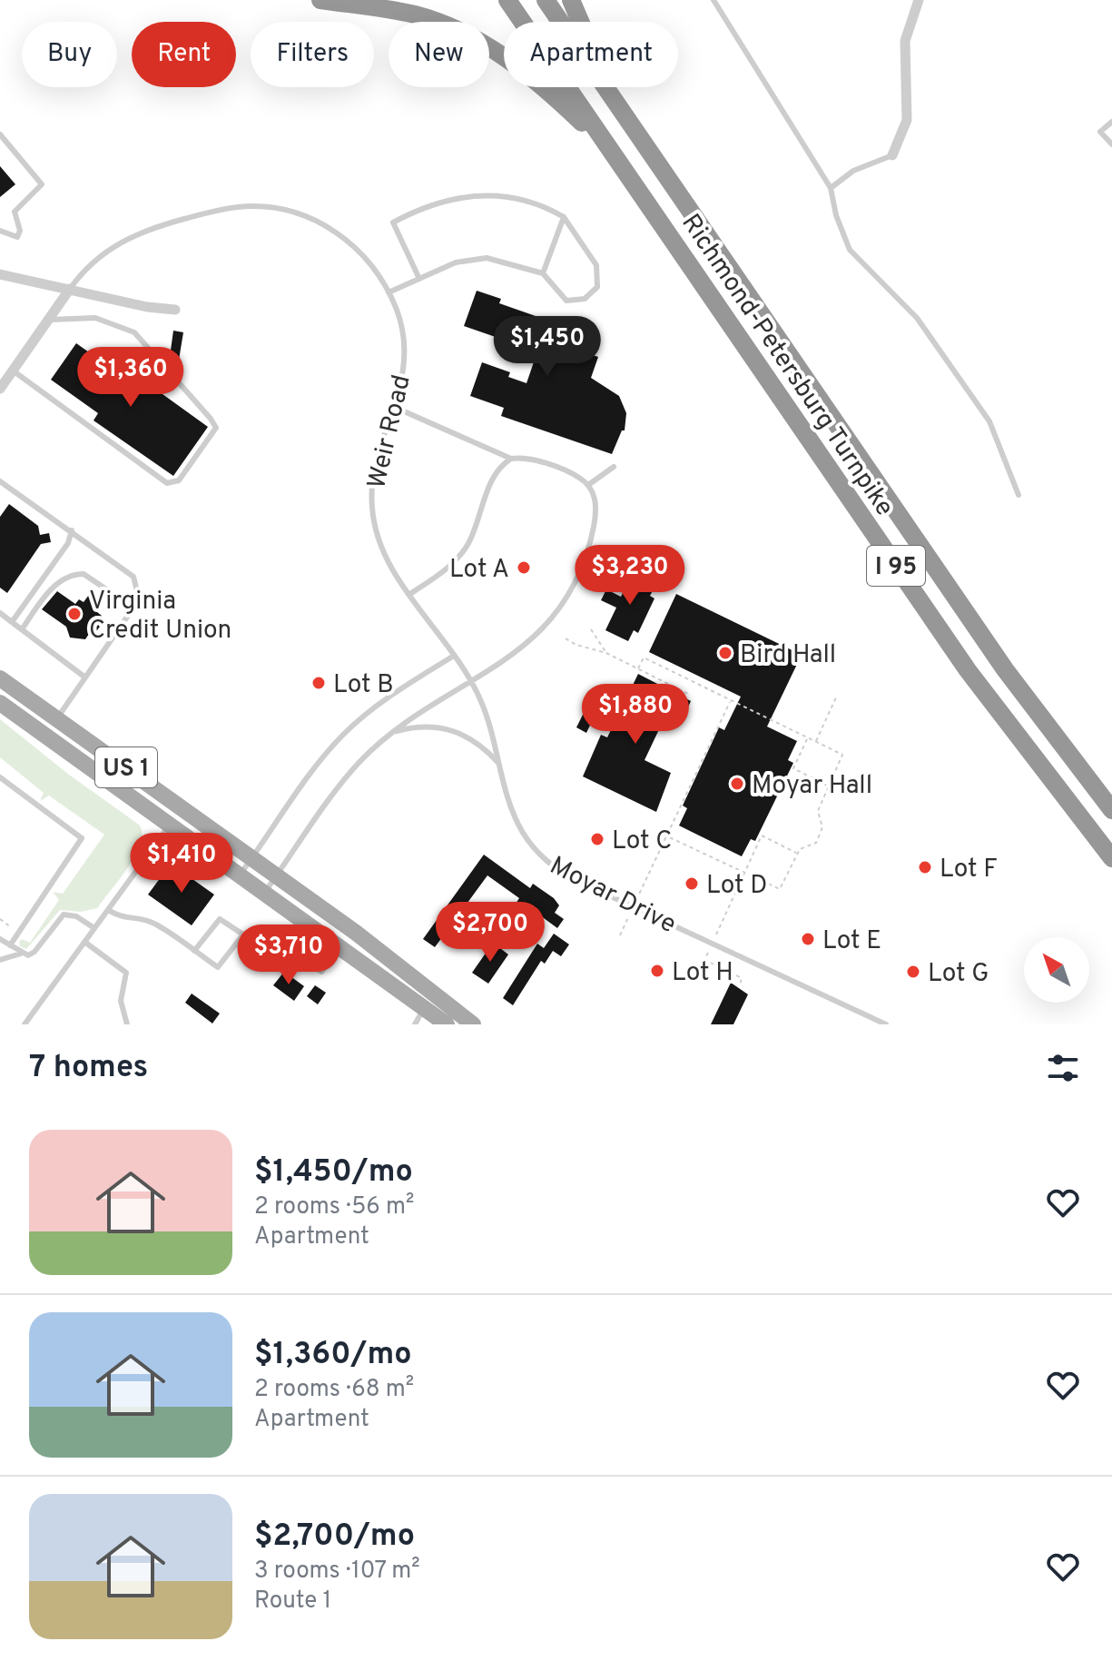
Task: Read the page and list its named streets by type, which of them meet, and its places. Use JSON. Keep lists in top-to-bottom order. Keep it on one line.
{"streets":{"highway":["Richmond-Petersburg Turnpike","I 95"],"main road":["US 1"],"street":["Weir Road"],"lane":["Moyar Drive"]},"crossings":[["Weir Road","Moyar Drive"]],"places":["Lot A","Virginia Credit Union","Bird Hall","Lot B","Moyar Hall","Lot C","Lot F","Lot D","Lot E","Lot H","Lot G"],"north":"top left","page":{"chip":["Buy","Rent","Filters","New","Apartment"],"price":["$1,450","$1,360","$3,230","$1,880","$1,410","$2,700","$3,710"],"heading":"7 homes","list":[{"name":"$1,450/mo","note":"2 rooms · 56 m² · Apartment"},{"name":"$1,360/mo","note":"2 rooms · 68 m² · Apartment"},{"name":"$2,700/mo","note":"3 rooms · 107 m² · Route 1"}]}}
